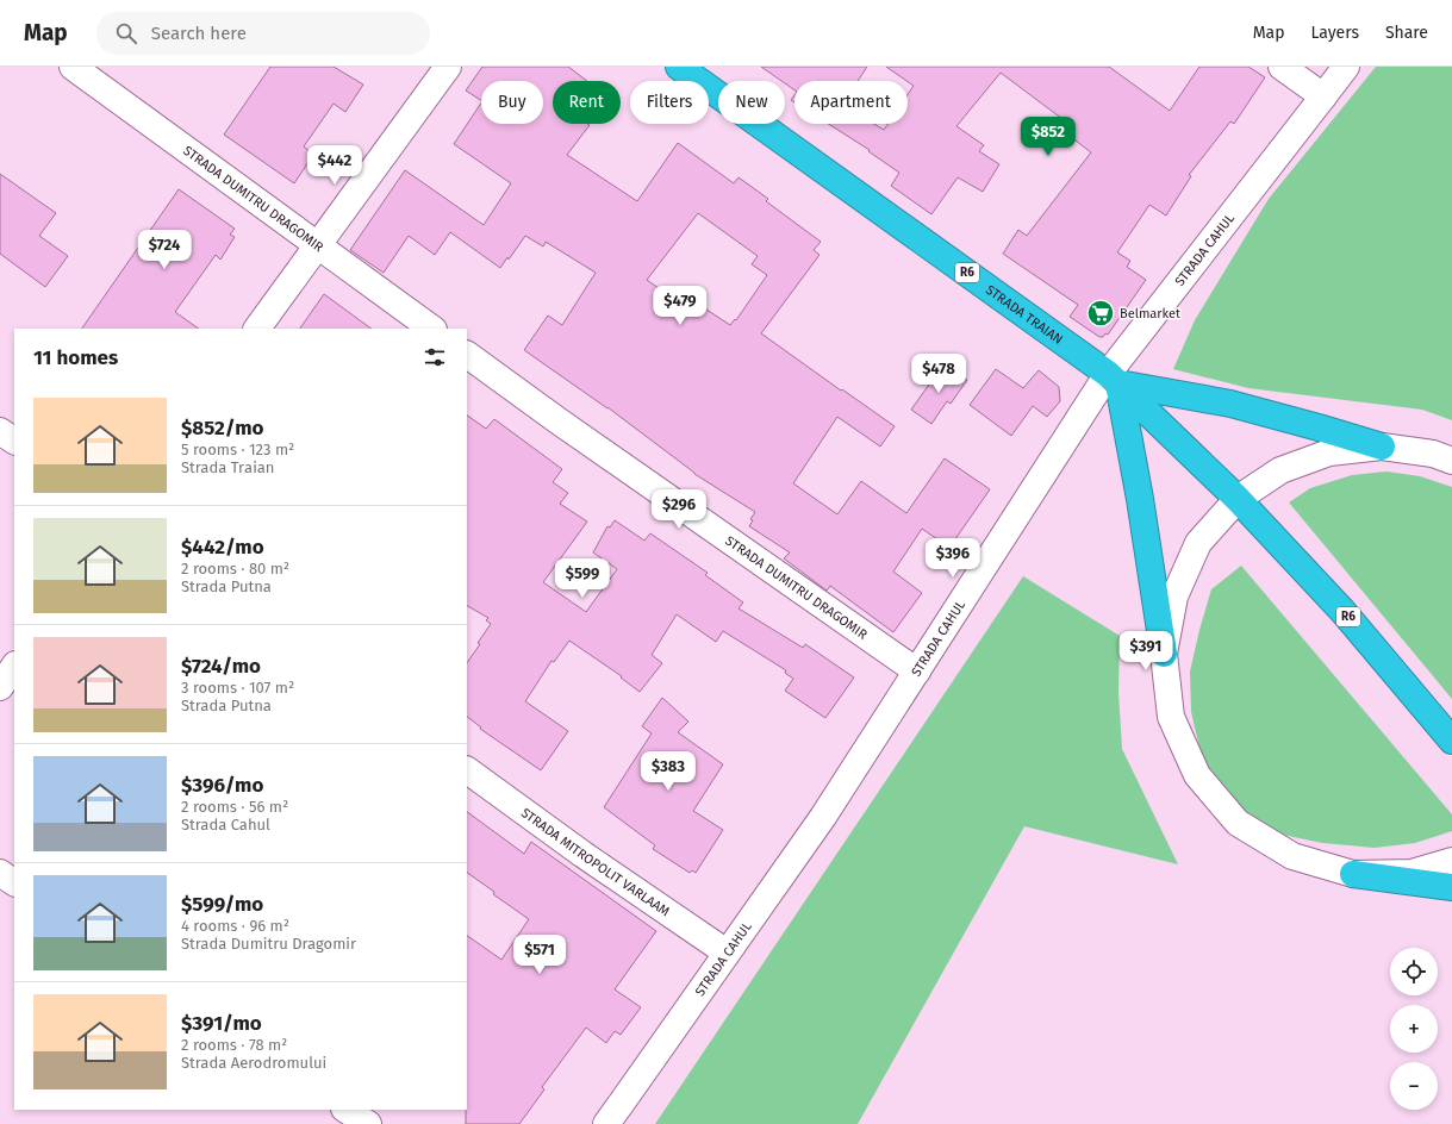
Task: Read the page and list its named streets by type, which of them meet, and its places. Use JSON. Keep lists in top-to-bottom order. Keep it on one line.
{"streets":{"highway":["R6","STRADA TRАIAN"],"street":["STRADA DUMITRU DRAGOMIR","STRADA CAHUL","STRADA MITROPOLIT VARLAAM"]},"crossings":[["STRADA DUMITRU DRAGOMIR","STRADA CAHUL"],["STRADA CAHUL","STRADA TRАIAN"],["STRADA CAHUL","STRADA MITROPOLIT VARLAAM"],["R6","STRADA TRАIAN"]],"places":{"supermarket":["Belmarket"]},"page":{"header":"Map","search":"Search here","nav":["Map","Layers","Share"],"chip":["Buy","Rent","Filters","New","Apartment"],"price":["$852","$442","$724","$479","$478","$296","$396","$599","$391","$383","$571"],"heading":"11 homes","list":[{"name":"$852/mo","note":"5 rooms · 123 m² · Strada Trаian"},{"name":"$442/mo","note":"2 rooms · 80 m² · Strada Putna"},{"name":"$724/mo","note":"3 rooms · 107 m² · Strada Putna"},{"name":"$396/mo","note":"2 rooms · 56 m² · Strada Cahul"},{"name":"$599/mo","note":"4 rooms · 96 m² · Strada Dumitru Dragomir"},{"name":"$391/mo","note":"2 rooms · 78 m² · Strada Aerodromului"}],"map_buttons":["+","−"]}}
